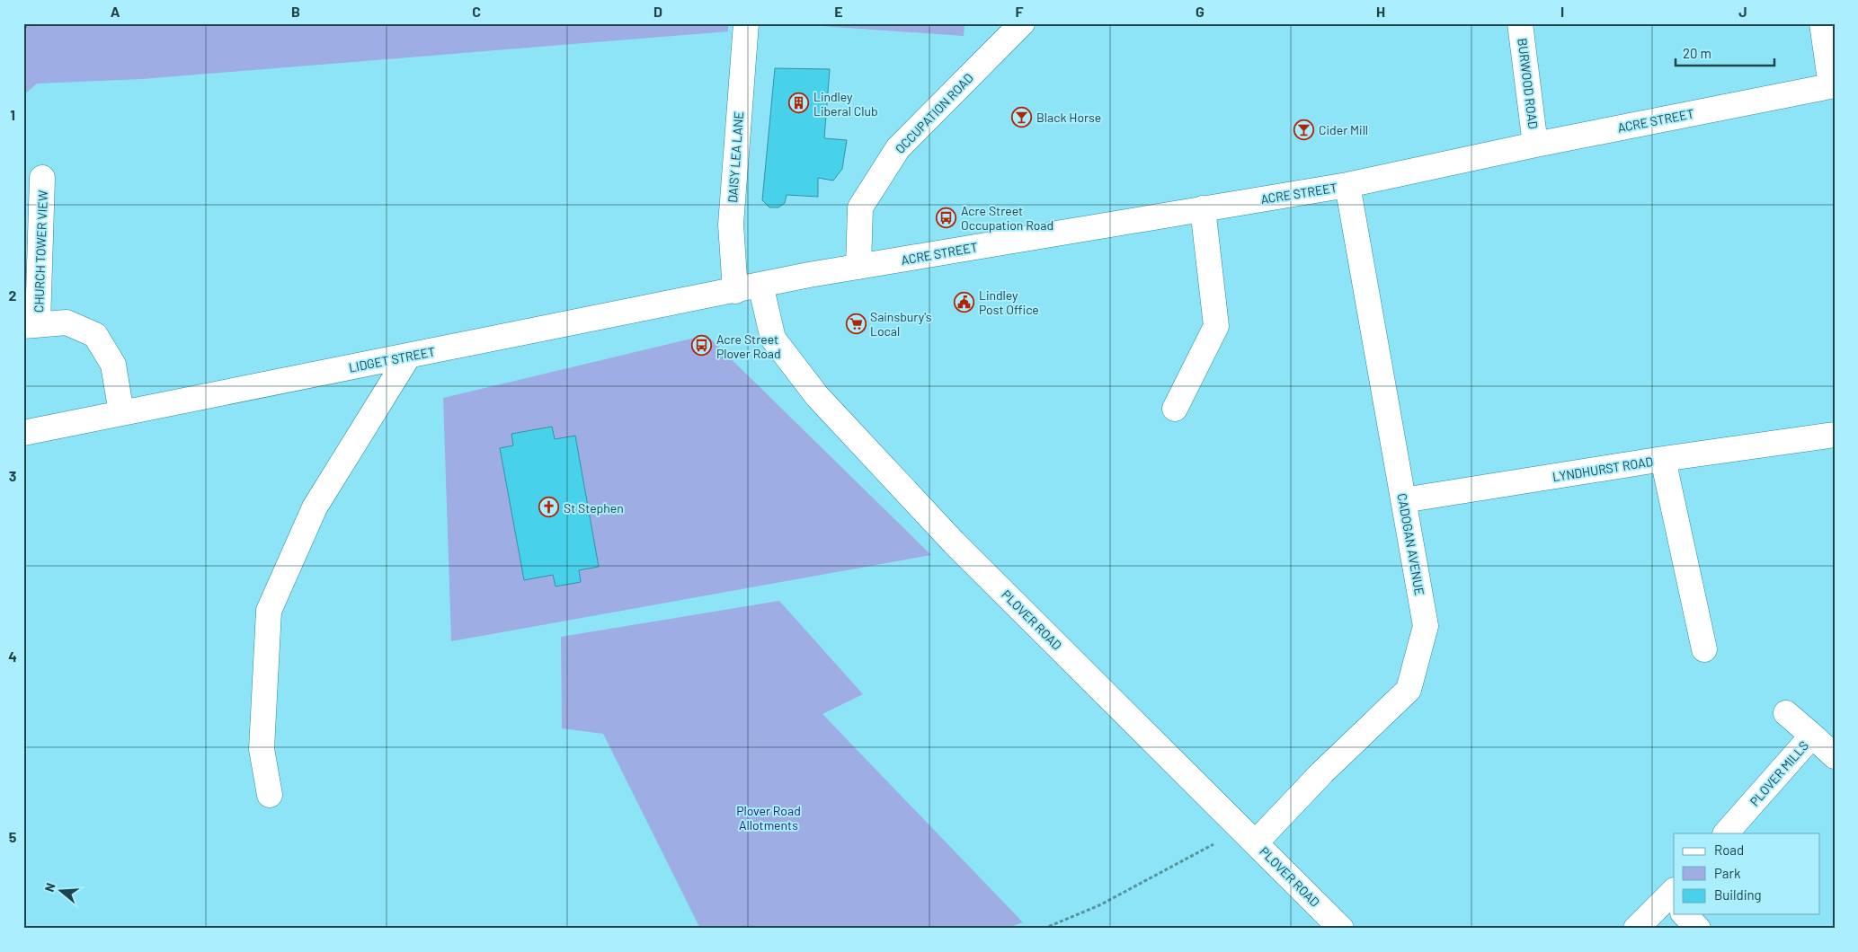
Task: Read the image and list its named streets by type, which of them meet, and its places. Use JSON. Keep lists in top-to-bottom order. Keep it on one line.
{"streets":{"street":["BURWOOD ROAD","OCCUPATION ROAD","ACRE STREET","DAISY LEA LANE","CHURCH TOWER VIEW","LIDGET STREET","LYNDHURST ROAD","CADOGAN AVENUE","PLOVER ROAD","PLOVER MILLS"]},"crossings":[["BURWOOD ROAD","ACRE STREET"],["OCCUPATION ROAD","ACRE STREET"],["ACRE STREET","LIDGET STREET"],["ACRE STREET","CADOGAN AVENUE"],["ACRE STREET","PLOVER ROAD"],["DAISY LEA LANE","LIDGET STREET"],["CHURCH TOWER VIEW","LIDGET STREET"],["LIDGET STREET","PLOVER ROAD"],["LYNDHURST ROAD","CADOGAN AVENUE"],["CADOGAN AVENUE","PLOVER ROAD"]],"parks":["Plover Road Allotments"],"places":{"building":["Lindley Liberal Club"],"bar":["Black Horse","Cider Mill"],"bus stop":["Acre Street Occupation Road","Acre Street Plover Road"],"public building":["Lindley Post Office"],"supermarket":["Sainsbury's Local"],"church":["St Stephen"]},"legend":["Road","Park","Building"],"scale_bar":"20 m","north":"left","grid":{"columns":["A","B","C","D","E","F","G","H","I","J"],"rows":["1","2","3","4","5"]}}
